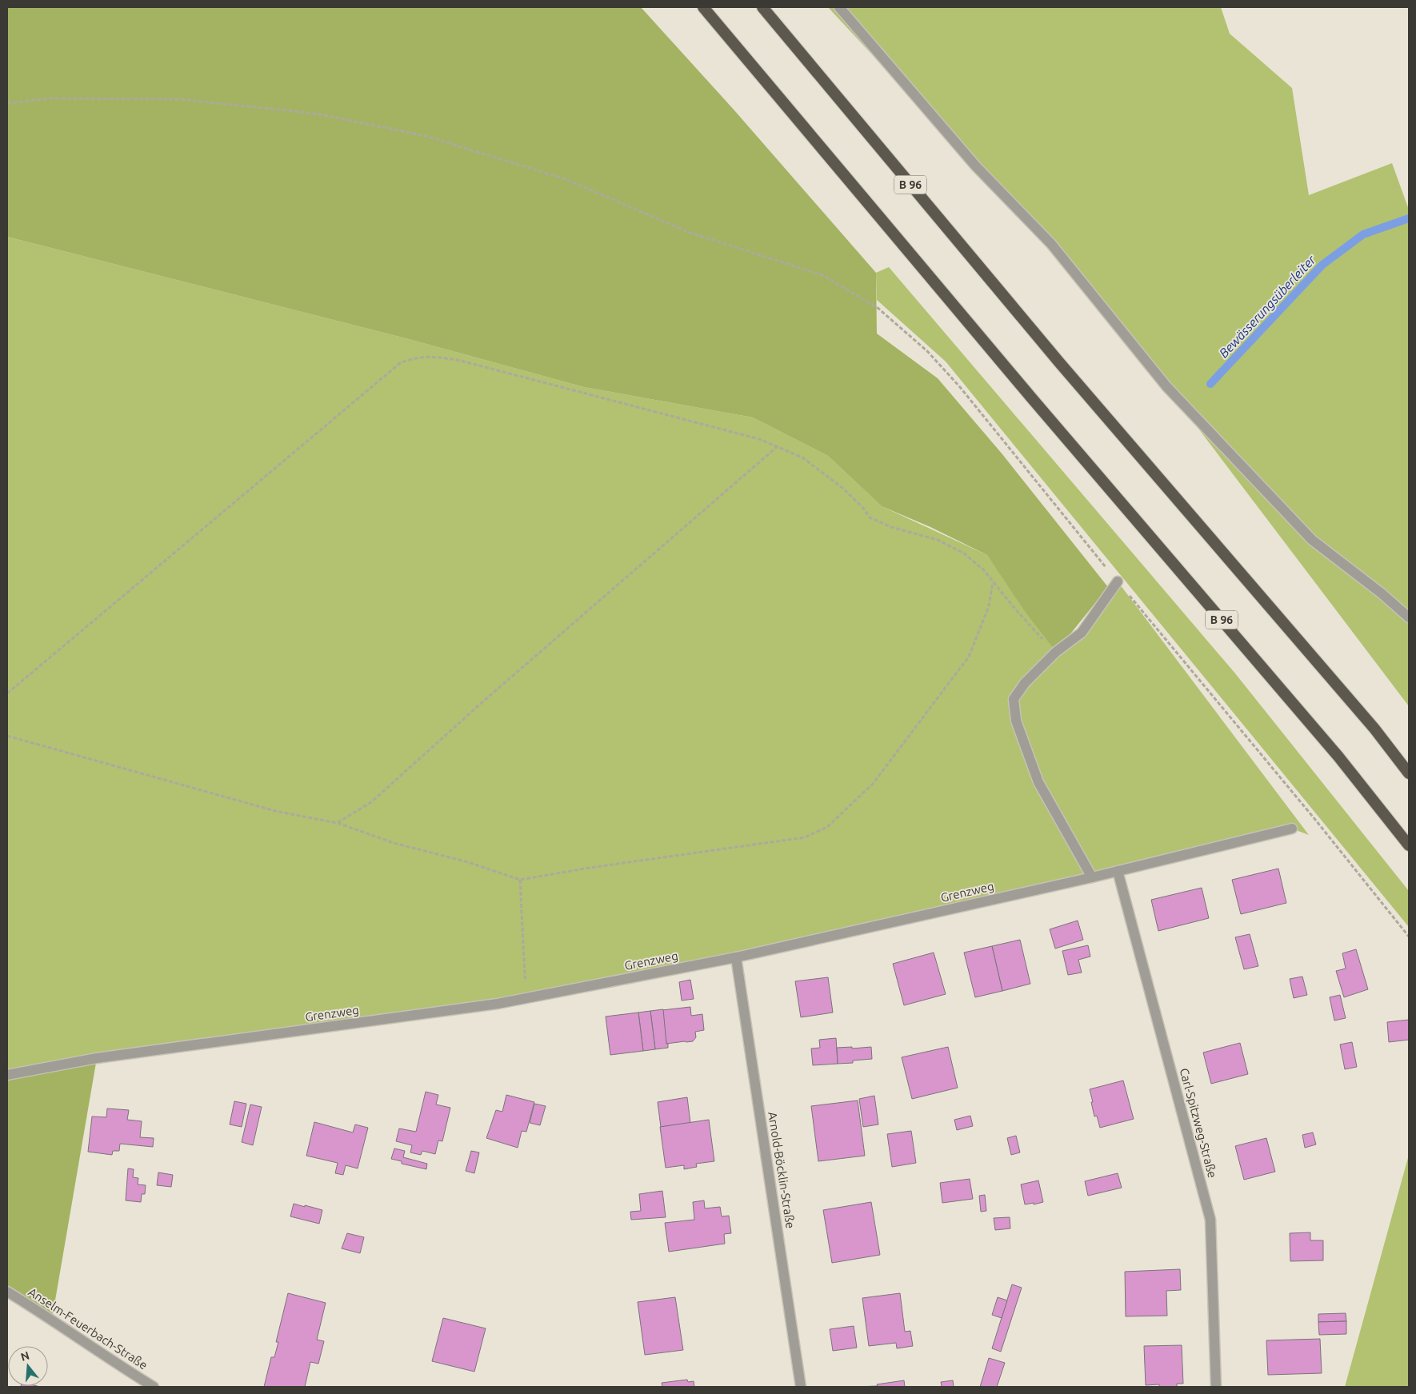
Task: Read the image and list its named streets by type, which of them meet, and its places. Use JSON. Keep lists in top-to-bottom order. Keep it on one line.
{"streets":{"highway":["B 96"],"street":["Grenzweg","Carl-Spitzweg-Straße","Arnold-Böcklin-Straße","Anselm-Feuerbach-Straße"]},"crossings":[["Grenzweg","Carl-Spitzweg-Straße"],["Grenzweg","Arnold-Böcklin-Straße"]],"water":["Bewässerungsüberleiter"],"north":"top"}
